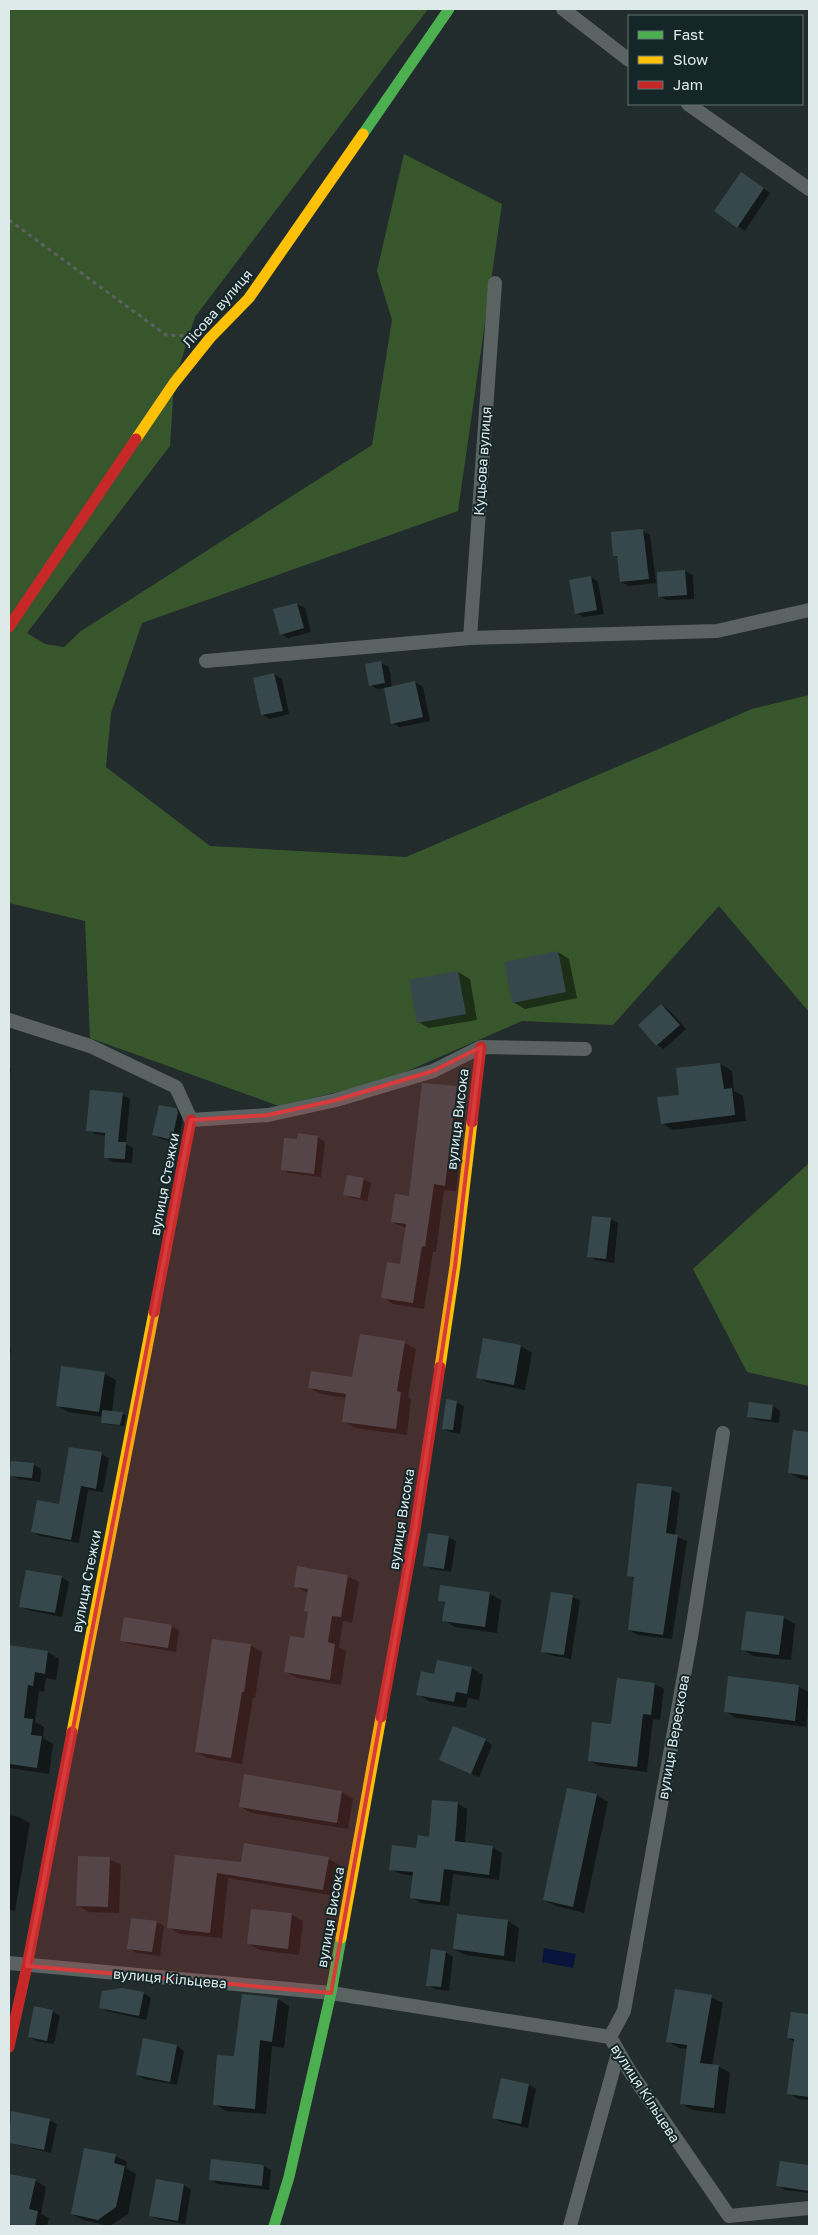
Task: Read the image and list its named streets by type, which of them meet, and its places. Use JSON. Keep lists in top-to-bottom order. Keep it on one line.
{"streets":{"street":["Лісова вулиця","Куцьова вулиця","вулиця Висока","вулиця Стежки","вулиця Верескова","вулиця Кільцева"]},"crossings":[["вулиця Висока","вулиця Кільцева"],["вулиця Стежки","вулиця Кільцева"],["вулиця Верескова","вулиця Кільцева"]],"legend":["Fast","Slow","Jam"]}
